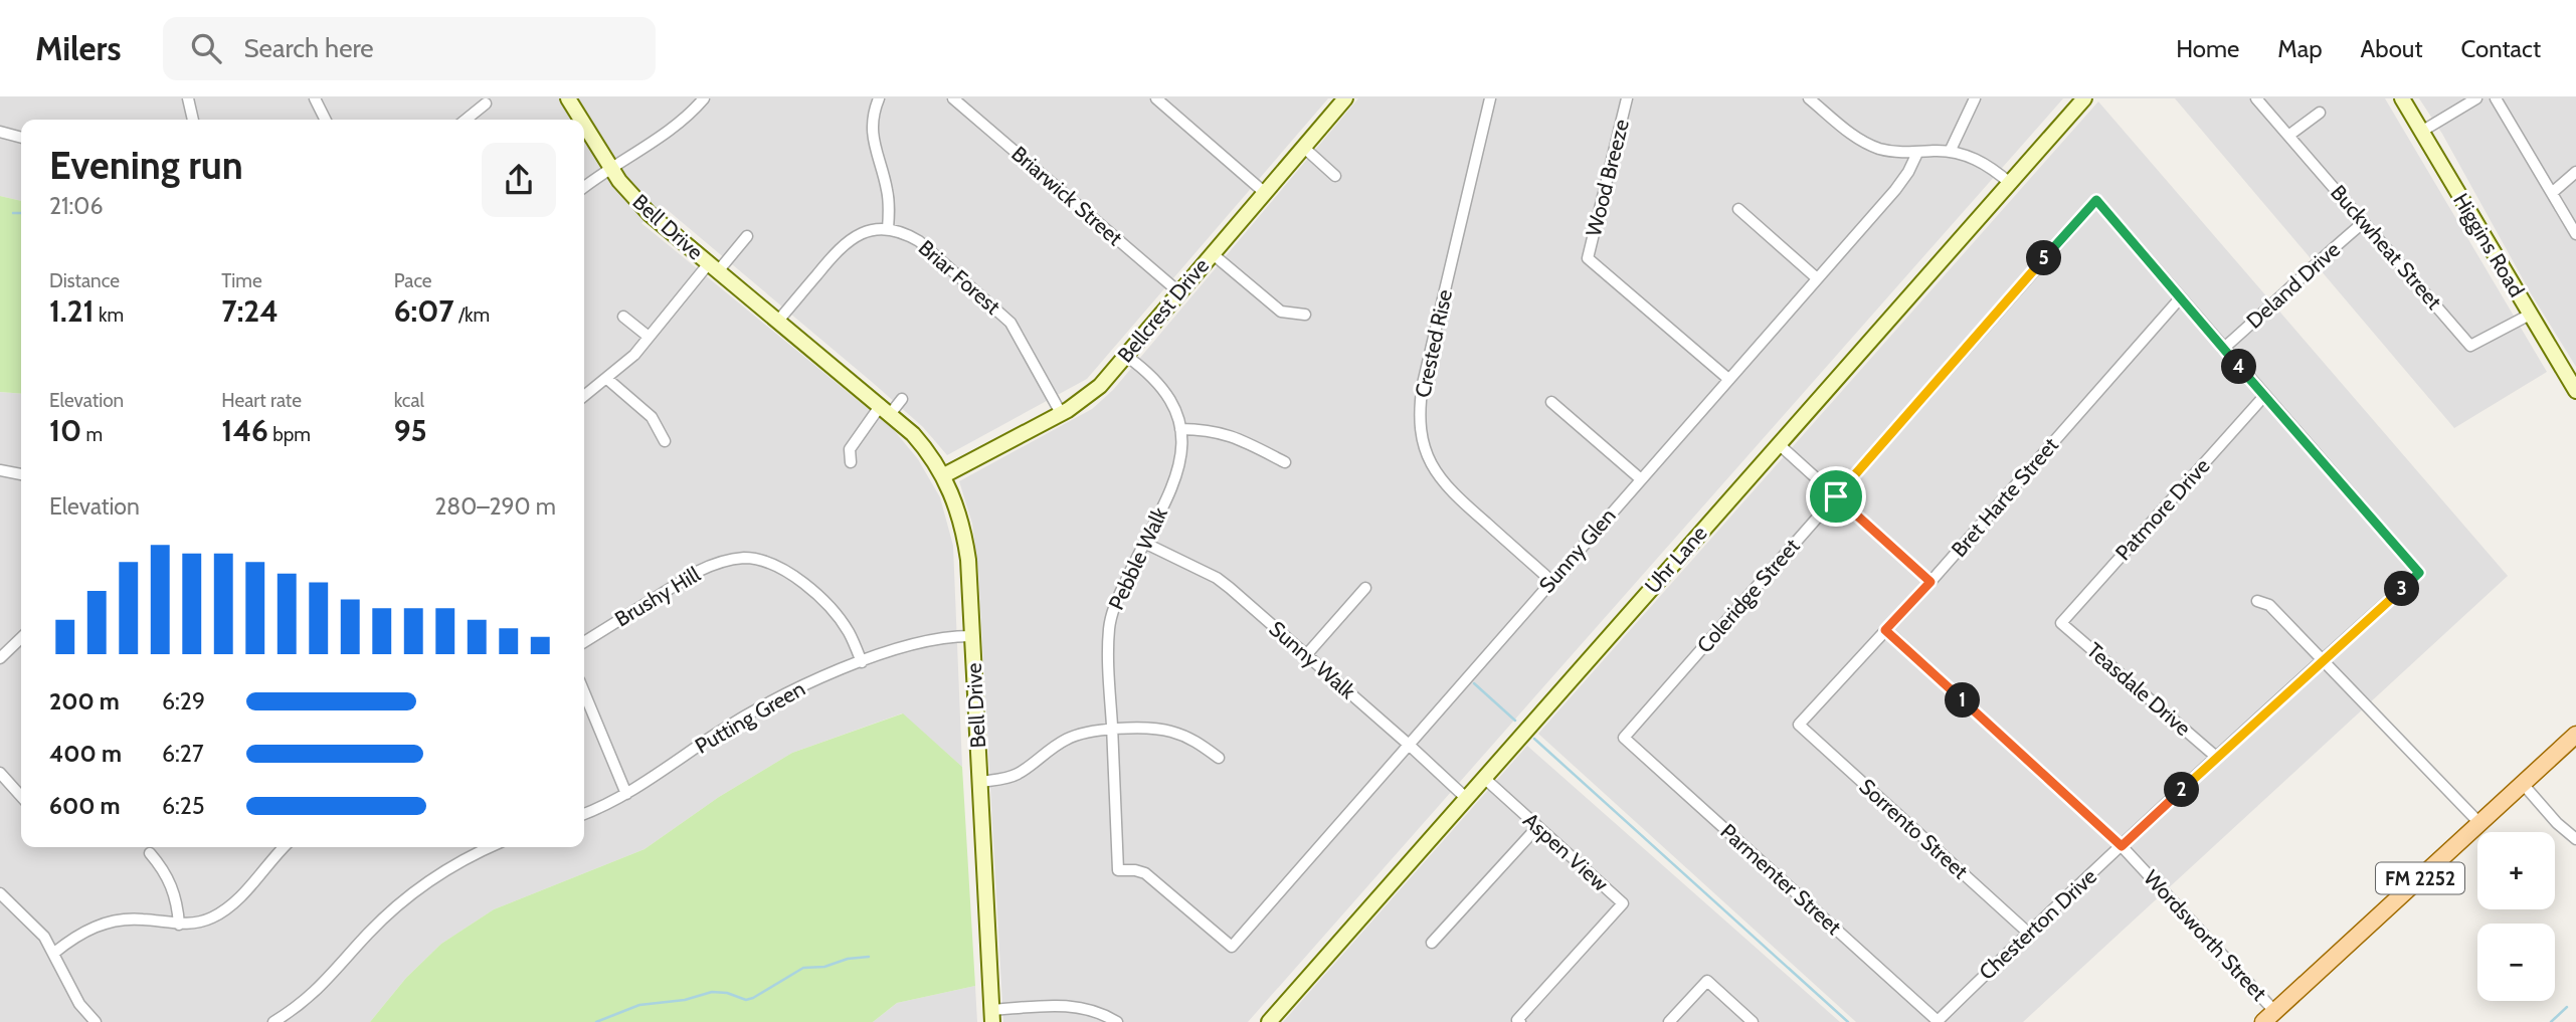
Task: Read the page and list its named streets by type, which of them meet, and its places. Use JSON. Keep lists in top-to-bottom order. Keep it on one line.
{"streets":{"main road":["FM 2252"],"street":["Wood Breeze","Briarwick Street","Bell Drive","Higgins Road","Buckwheat Street","Briar Forest","Deland Drive","Bellcrest Drive","Crested Rise","Bret Harte Street","Patmore Drive","Sunny Glen","Pebble Walk","Uhr Lane","Coleridge Street","Brushy Hill","Sunny Walk","Teasdale Drive","Putting Green","Sorrento Street","Aspen View","Parmenter Street","Chesterton Drive","Wordsworth Street"]},"crossings":[["Wood Breeze","Sunny Glen"],["Briarwick Street","Bellcrest Drive"],["Bell Drive","Bellcrest Drive"],["Bell Drive","Putting Green"],["Higgins Road","Buckwheat Street"],["Buckwheat Street","Deland Drive"],["Briar Forest","Bellcrest Drive"],["Bellcrest Drive","Pebble Walk"],["Crested Rise","Sunny Glen"],["Bret Harte Street","Coleridge Street"],["Bret Harte Street","Sorrento Street"],["Bret Harte Street","Wordsworth Street"],["Patmore Drive","Teasdale Drive"],["Patmore Drive","Chesterton Drive"],["Sunny Glen","Pebble Walk"],["Sunny Glen","Sunny Walk"],["Pebble Walk","Sunny Walk"],["Uhr Lane","Sunny Walk"],["Uhr Lane","Aspen View"],["Coleridge Street","Parmenter Street"],["Brushy Hill","Putting Green"],["Teasdale Drive","Chesterton Drive"],["Sorrento Street","Chesterton Drive"],["FM 2252","Wordsworth Street"],["Parmenter Street","Chesterton Drive"],["Chesterton Drive","Wordsworth Street"]],"page":{"header":"Milers","search":"Search here","nav":["Home","Map","About","Contact"],"heading":["Evening run","21:06"],"stats":[["Distance","1.21 km"],["Time","7:24"],["Pace","6:07 /km"],["Elevation","10 m"],["Heart rate","146 bpm"],["kcal","95"]],"pins":["5","4","3","1","2"],"chart":["Elevation","280–290 m"],"list":[{"name":"200 m","note":"6:29"},{"name":"400 m","note":"6:27"},{"name":"600 m","note":"6:25"}],"map_buttons":["+","−"]}}
